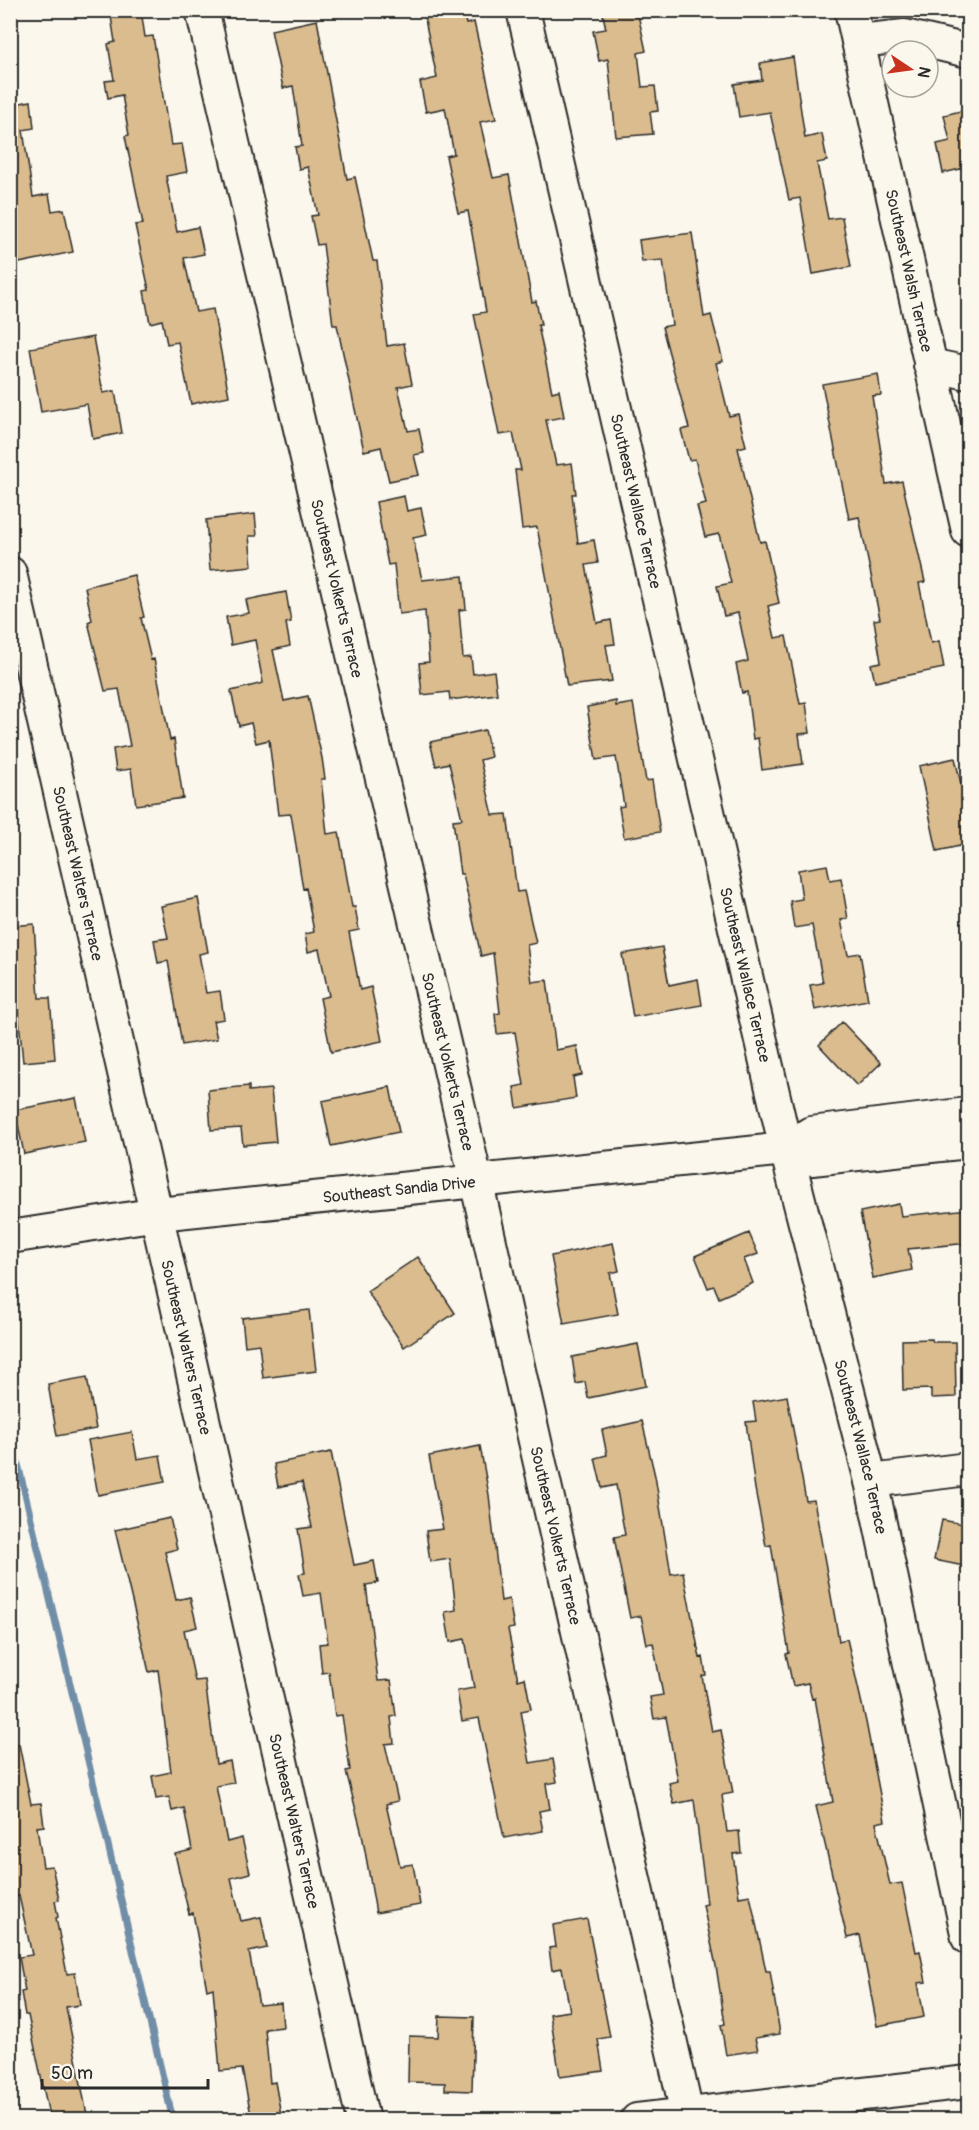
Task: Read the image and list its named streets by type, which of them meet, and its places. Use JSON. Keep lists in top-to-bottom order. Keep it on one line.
{"streets":{"street":["Southeast Walsh Terrace","Southeast Wallace Terrace","Southeast Volkerts Terrace","Southeast Walters Terrace","Southeast Sandia Drive"]},"crossings":[["Southeast Wallace Terrace","Southeast Sandia Drive"],["Southeast Volkerts Terrace","Southeast Sandia Drive"],["Southeast Walters Terrace","Southeast Sandia Drive"]],"scale_bar":"50 m","north":"right"}
